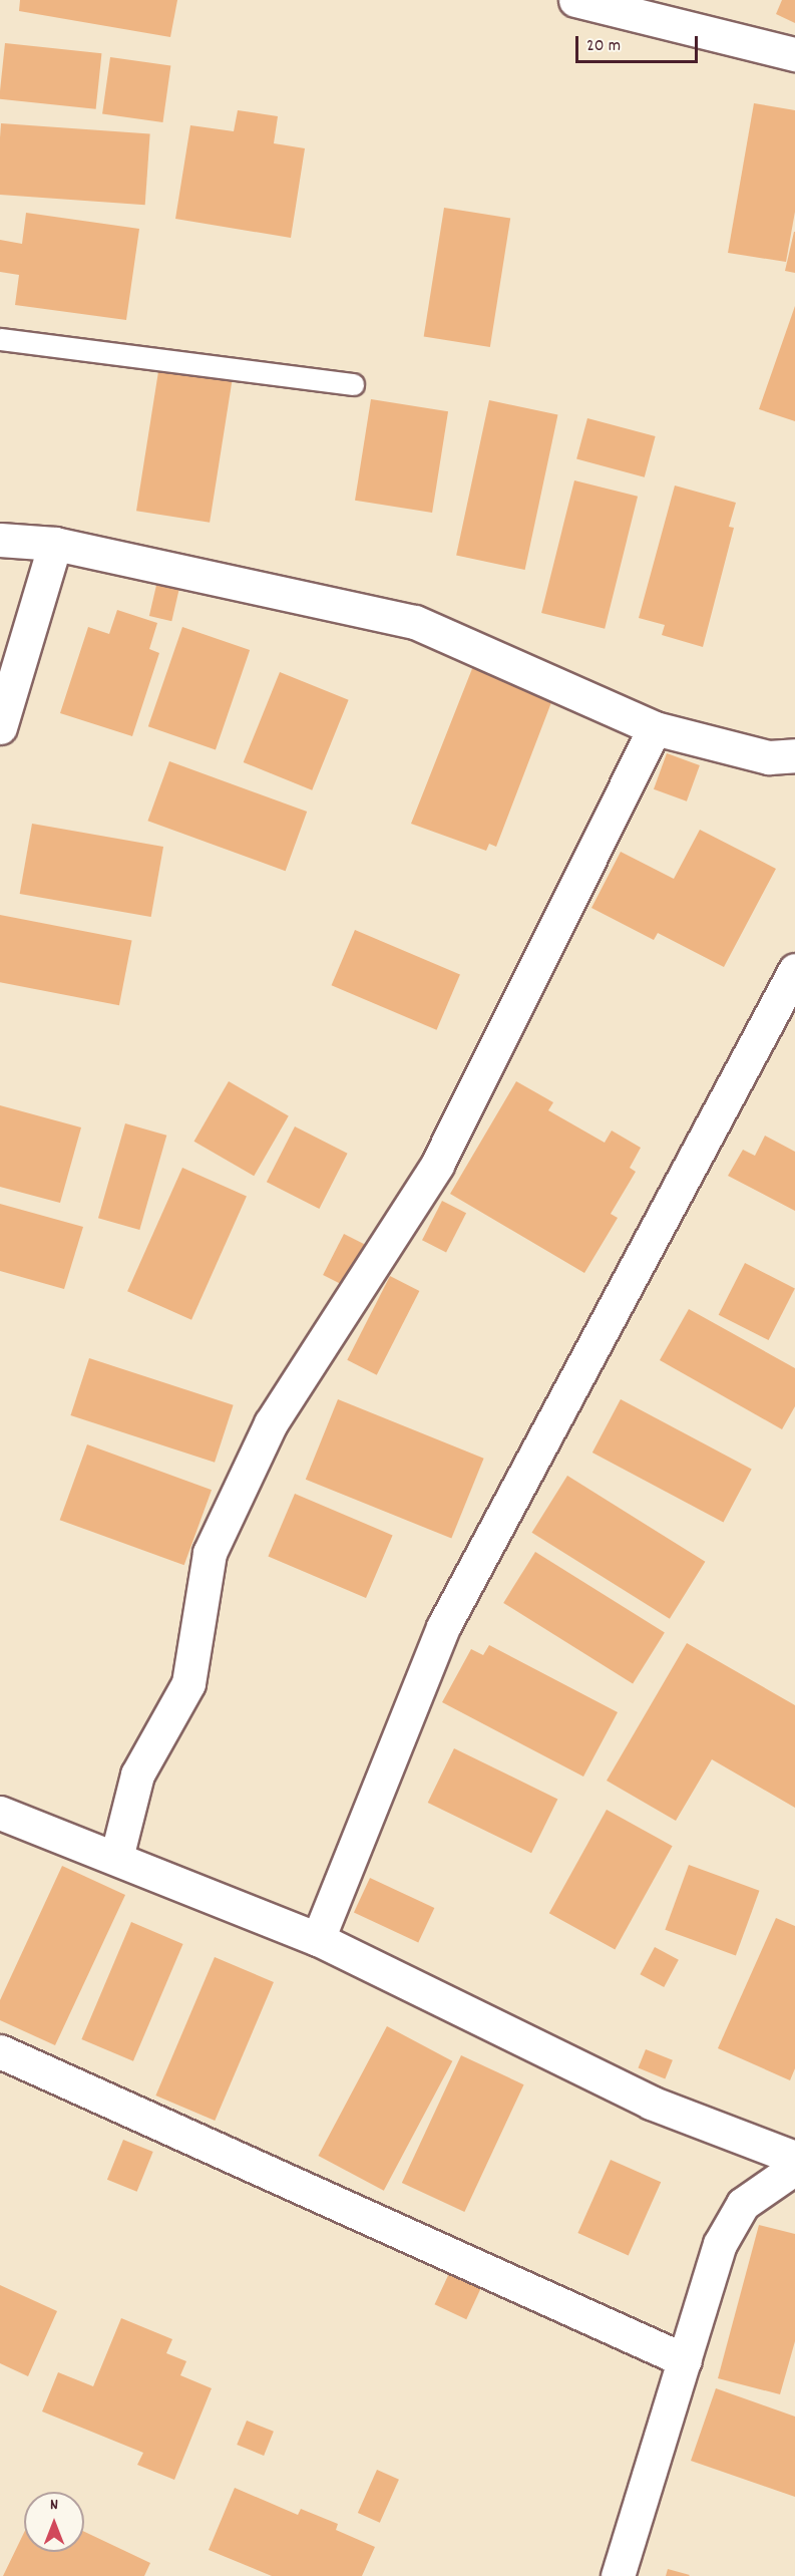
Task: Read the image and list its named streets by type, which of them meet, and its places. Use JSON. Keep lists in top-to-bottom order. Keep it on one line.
{"scale_bar":"20 m","north":"top"}
